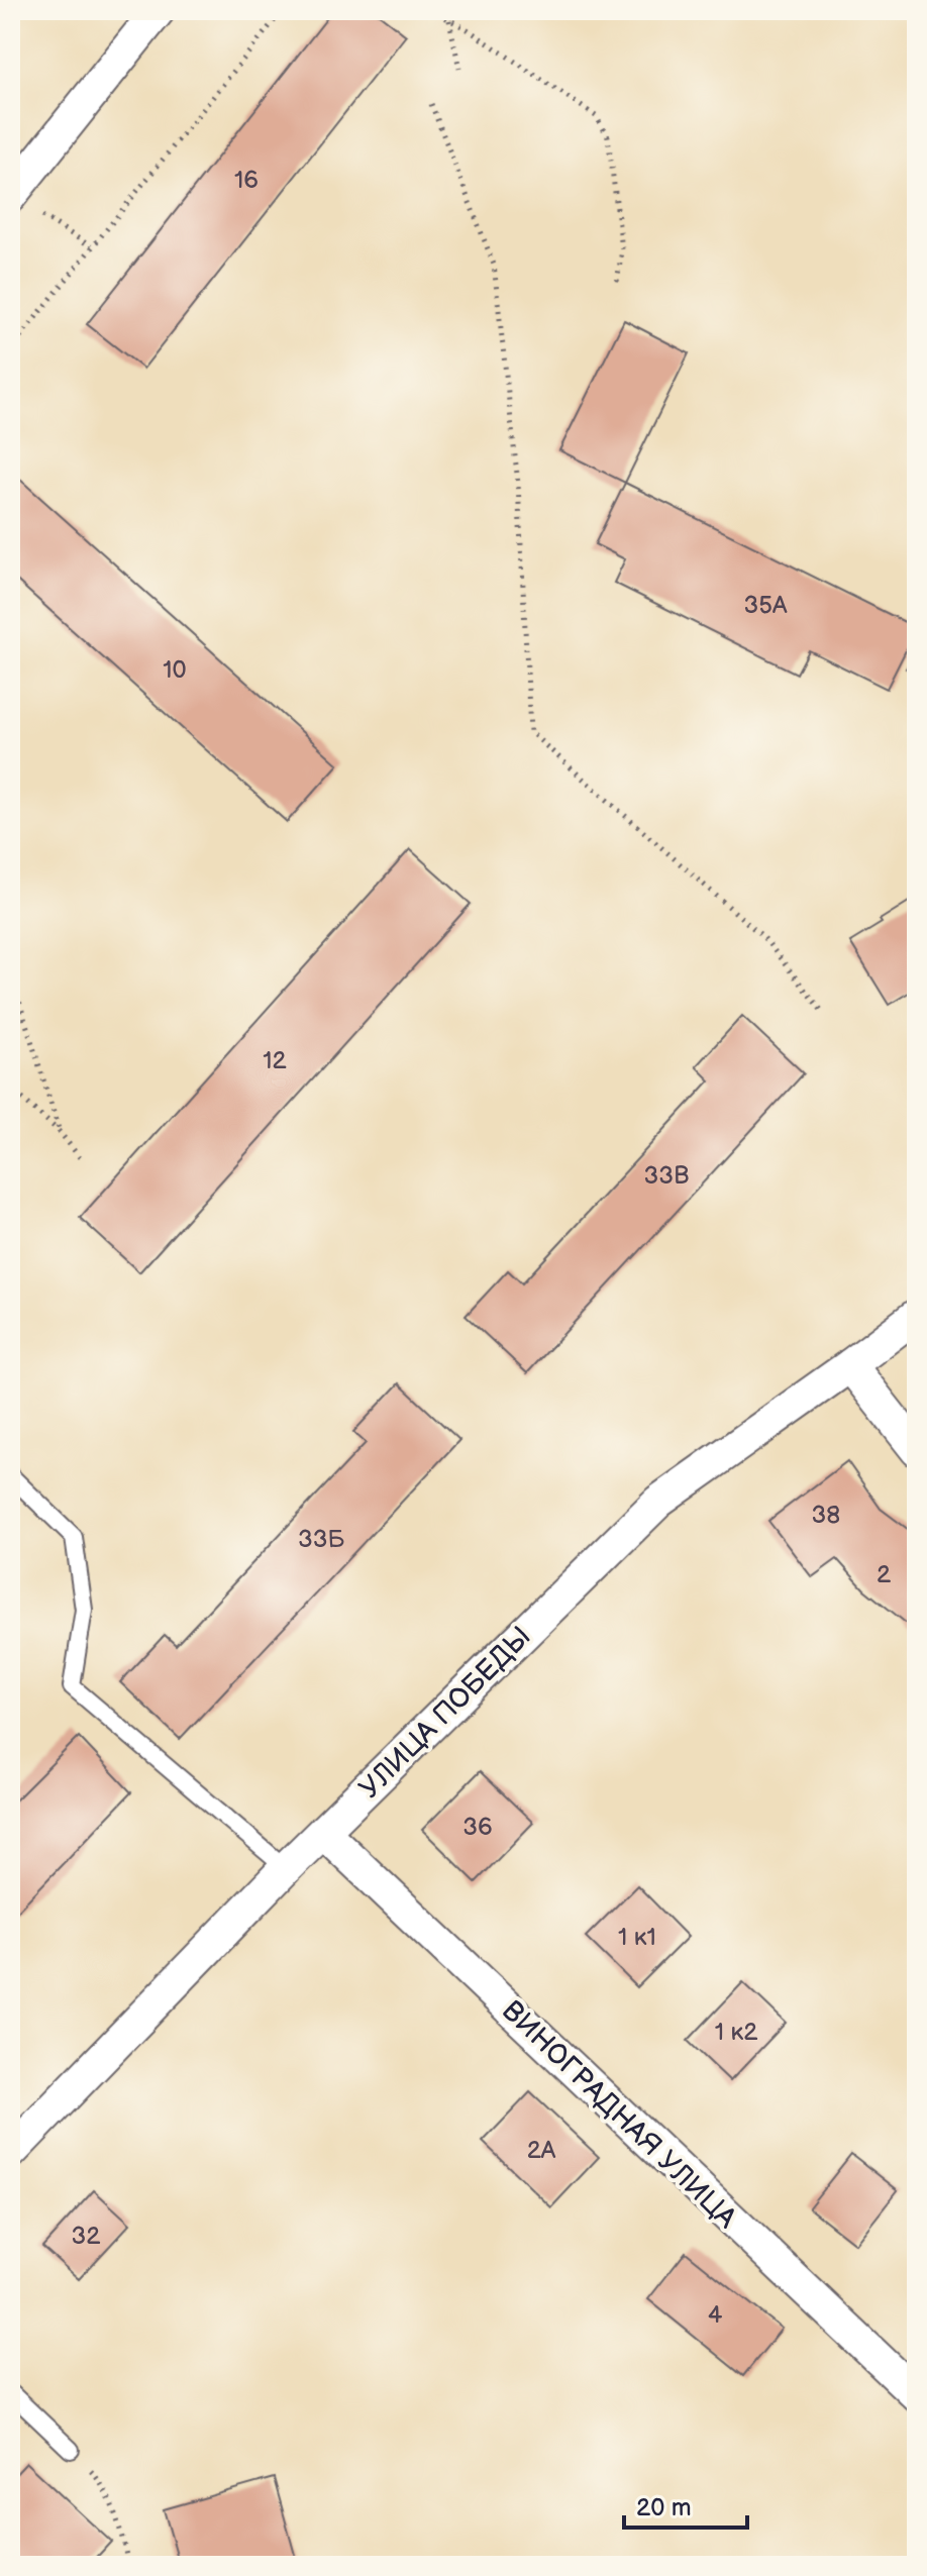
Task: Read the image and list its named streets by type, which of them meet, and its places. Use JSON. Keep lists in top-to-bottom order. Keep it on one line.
{"streets":{"street":["УЛИЦА ПОБЕДЫ","ВИНОГРАДНАЯ УЛИЦА"]},"crossings":[["УЛИЦА ПОБЕДЫ","ВИНОГРАДНАЯ УЛИЦА"]],"house_numbers":["16","35А","10","12","33В","38","33Б","2","36","1 к1","1 к2","2А","32","4"],"scale_bar":"20 m"}
